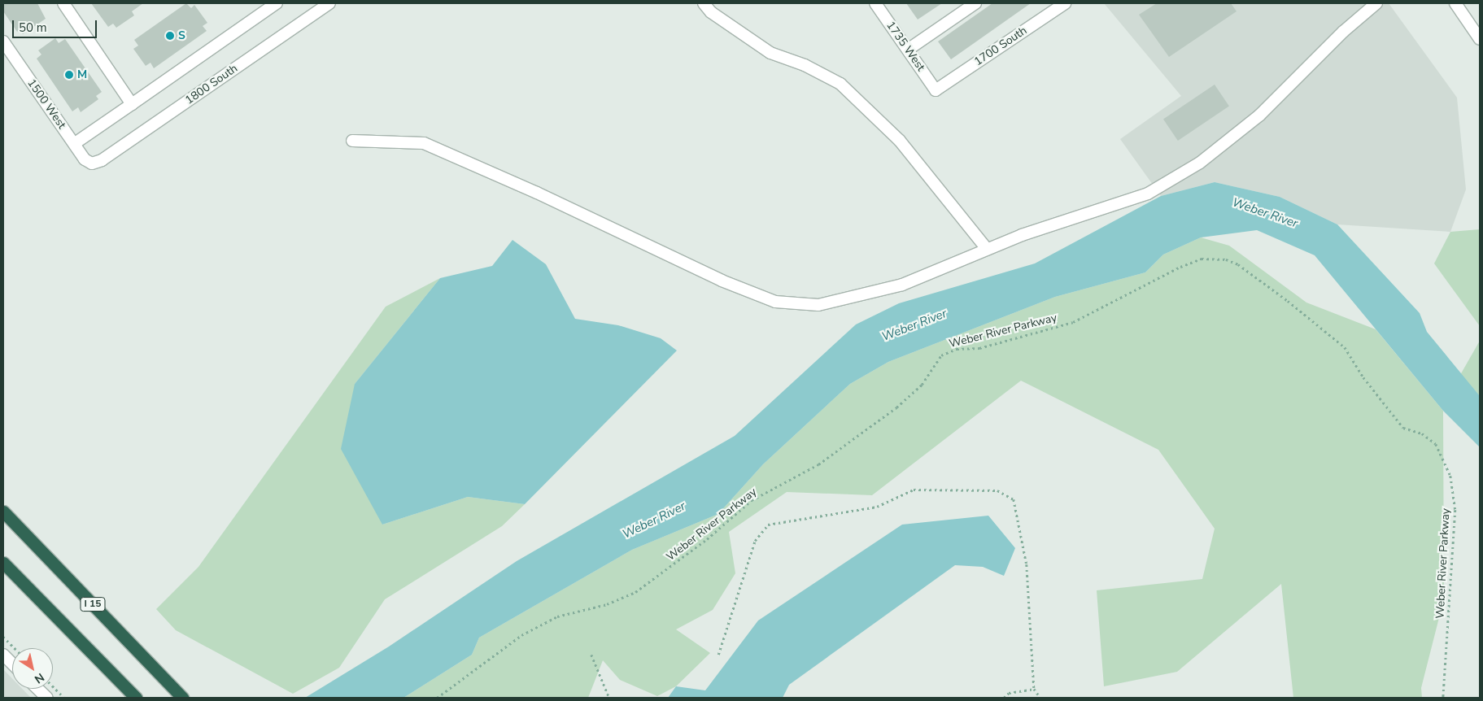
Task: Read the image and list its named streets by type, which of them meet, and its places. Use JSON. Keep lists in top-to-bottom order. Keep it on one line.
{"streets":{"highway":["I 15"],"street":["1735 West","1700 South","1800 South","1500 West"],"path":["Weber River Parkway"]},"crossings":[["1735 West","1700 South"],["1800 South","1500 West"]],"water":["Weber River"],"places":["S","M"],"scale_bar":"50 m","north":"bottom right"}
